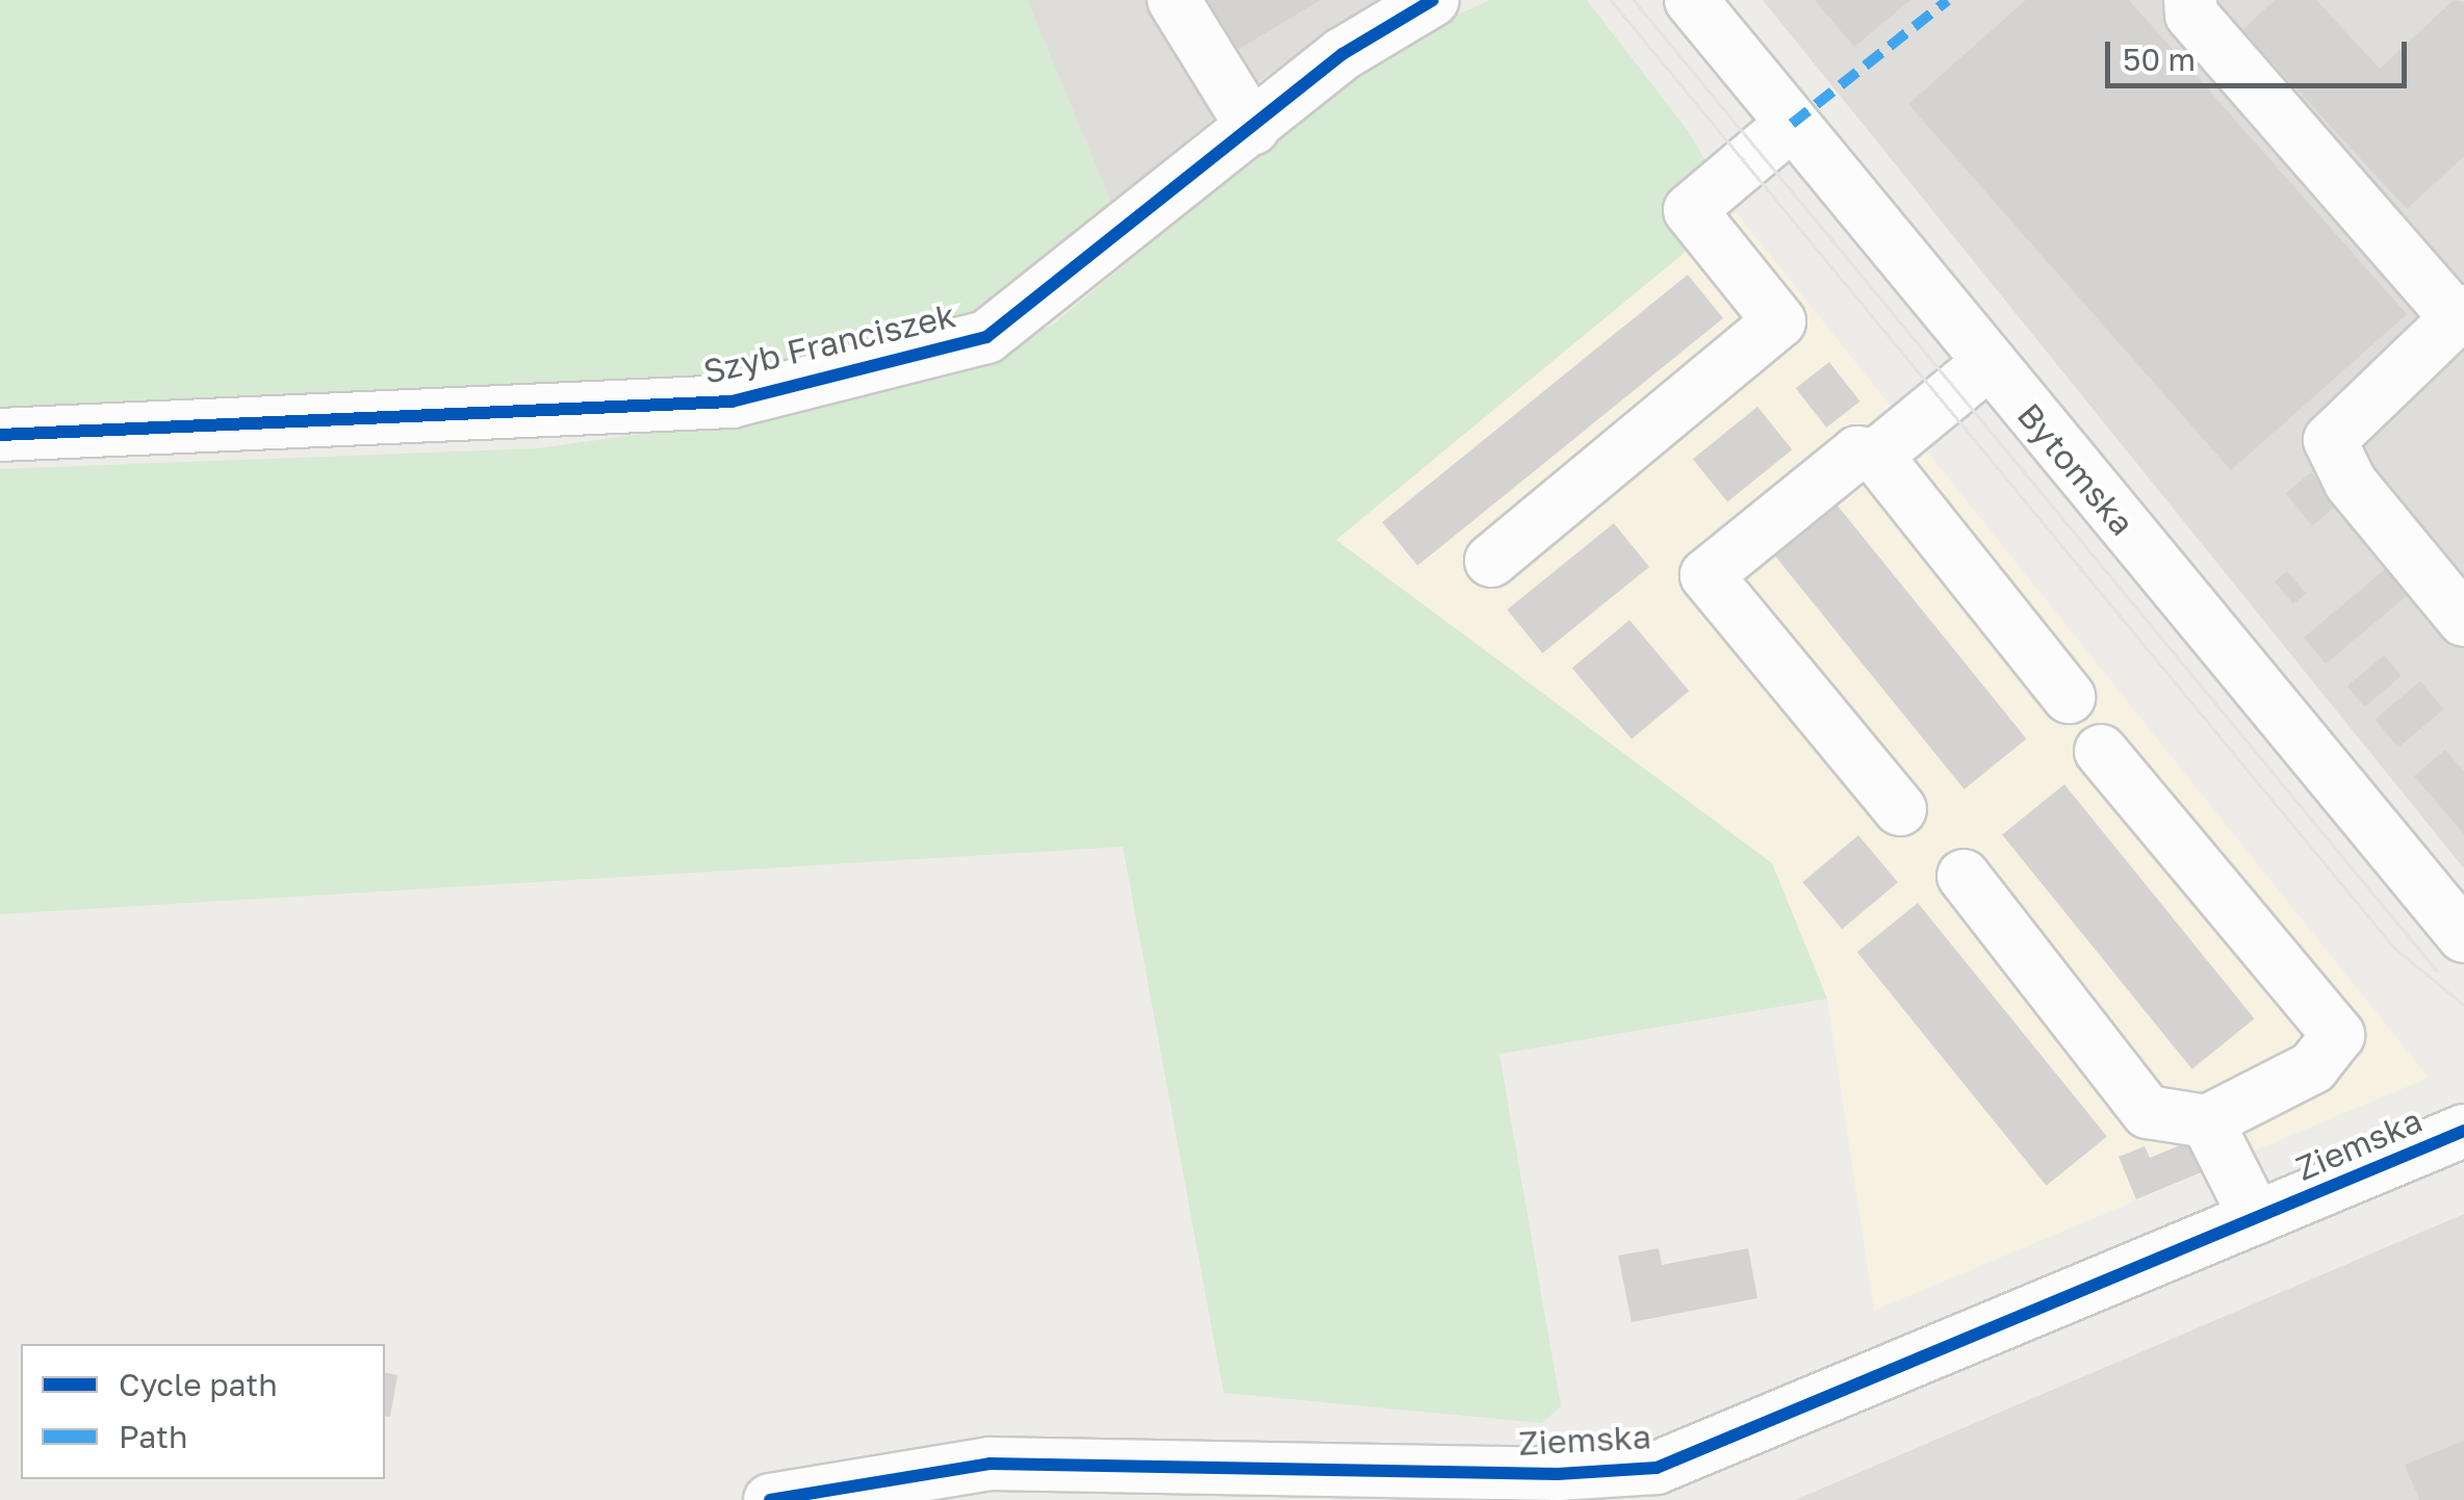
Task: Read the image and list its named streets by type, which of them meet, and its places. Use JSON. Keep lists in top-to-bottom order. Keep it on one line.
{"streets":{"street":["Szyb Franciszek","Bytomska","Ziemska"]},"legend":["Cycle path","Path"],"scale_bar":"50 m"}
